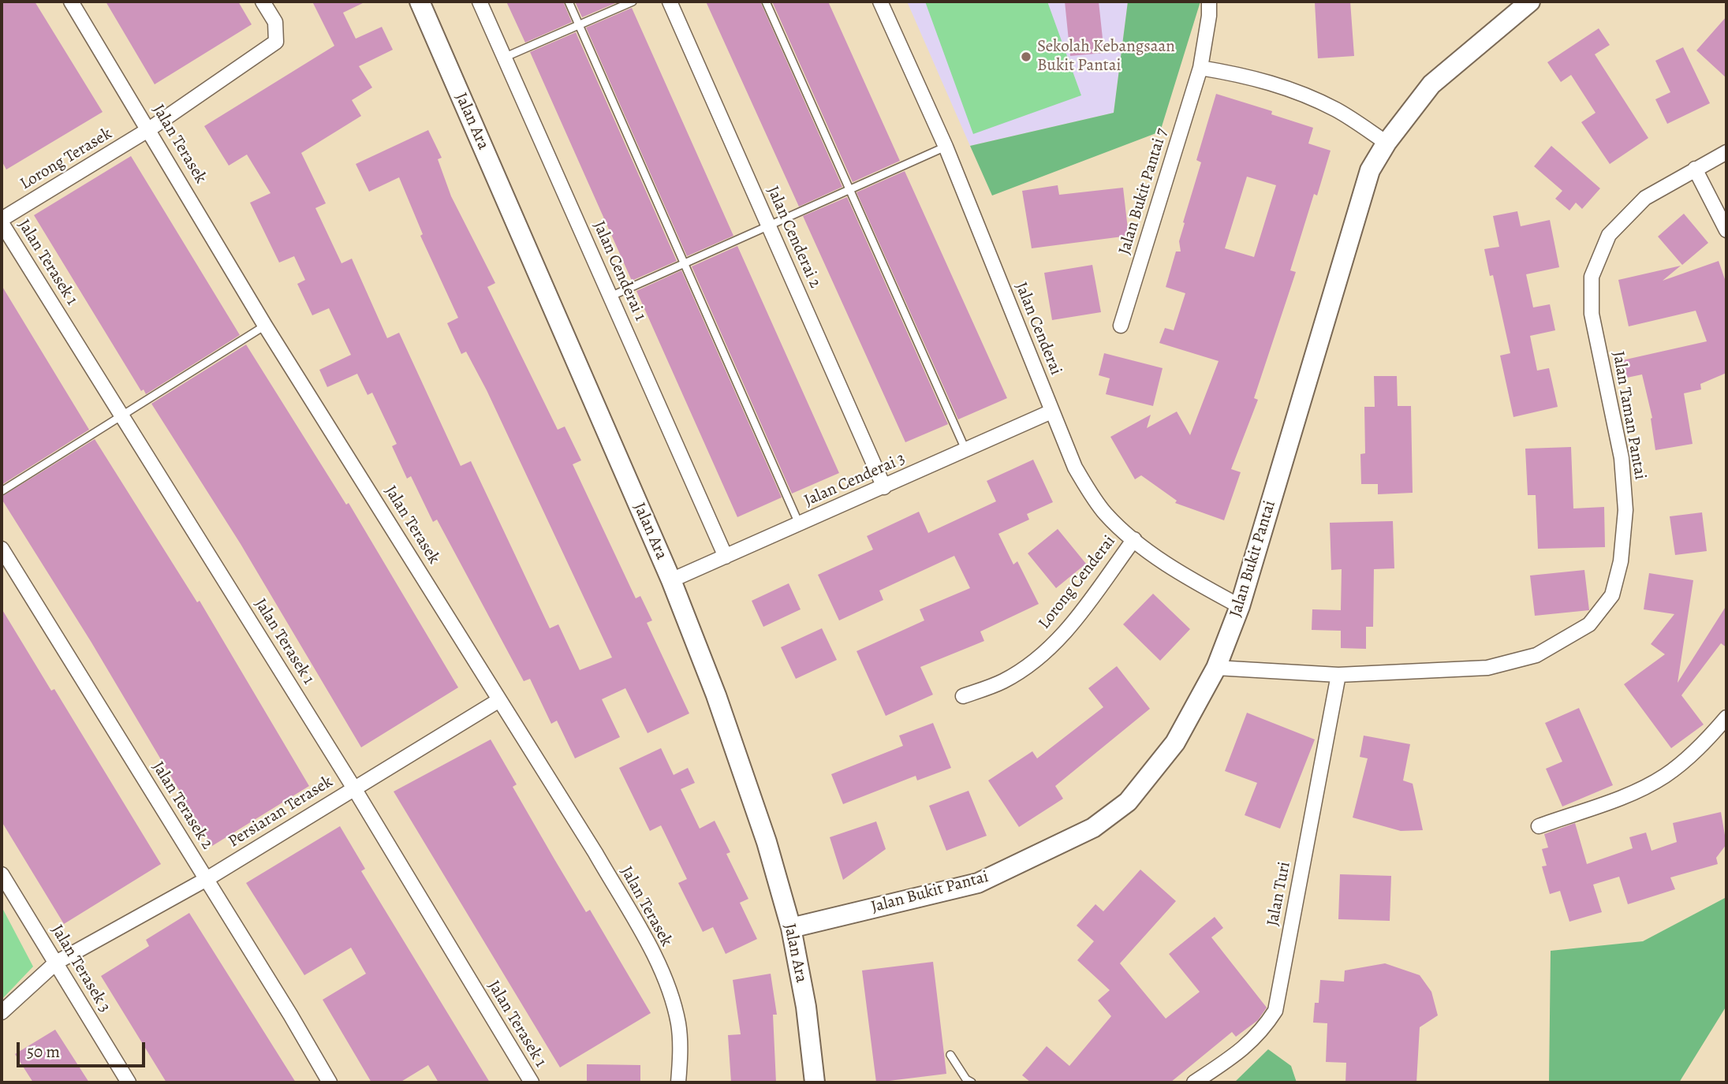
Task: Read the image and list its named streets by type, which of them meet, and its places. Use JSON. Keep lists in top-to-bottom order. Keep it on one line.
{"streets":{"street":["Jalan Ara","Jalan Terasek","Lorong Terasek","Jalan Bukit Pantai 7","Jalan Cenderai 2","Jalan Terasek 1","Jalan Cenderai 1","Jalan Cenderai","Jalan Taman Pantai","Jalan Cenderai 3","Jalan Bukit Pantai","Lorong Cenderai","Jalan Terasek 2","Persiaran Terasek","Jalan Turi","Jalan Terasek 3"]},"crossings":[["Jalan Ara","Jalan Cenderai 3"],["Jalan Ara","Jalan Bukit Pantai"],["Jalan Terasek","Lorong Terasek"],["Jalan Terasek","Persiaran Terasek"],["Lorong Terasek","Jalan Terasek 1"],["Jalan Cenderai 2","Jalan Cenderai 3"],["Jalan Terasek 1","Persiaran Terasek"],["Jalan Cenderai 1","Jalan Cenderai 3"],["Jalan Cenderai","Jalan Cenderai 3"],["Jalan Cenderai","Jalan Bukit Pantai"],["Jalan Cenderai","Lorong Cenderai"],["Jalan Taman Pantai","Jalan Bukit Pantai"],["Jalan Taman Pantai","Jalan Turi"],["Jalan Terasek 2","Persiaran Terasek"],["Persiaran Terasek","Jalan Terasek 3"]],"places":["Sekolah Kebangsaan Bukit Pantai"],"scale_bar":"50 m"}
